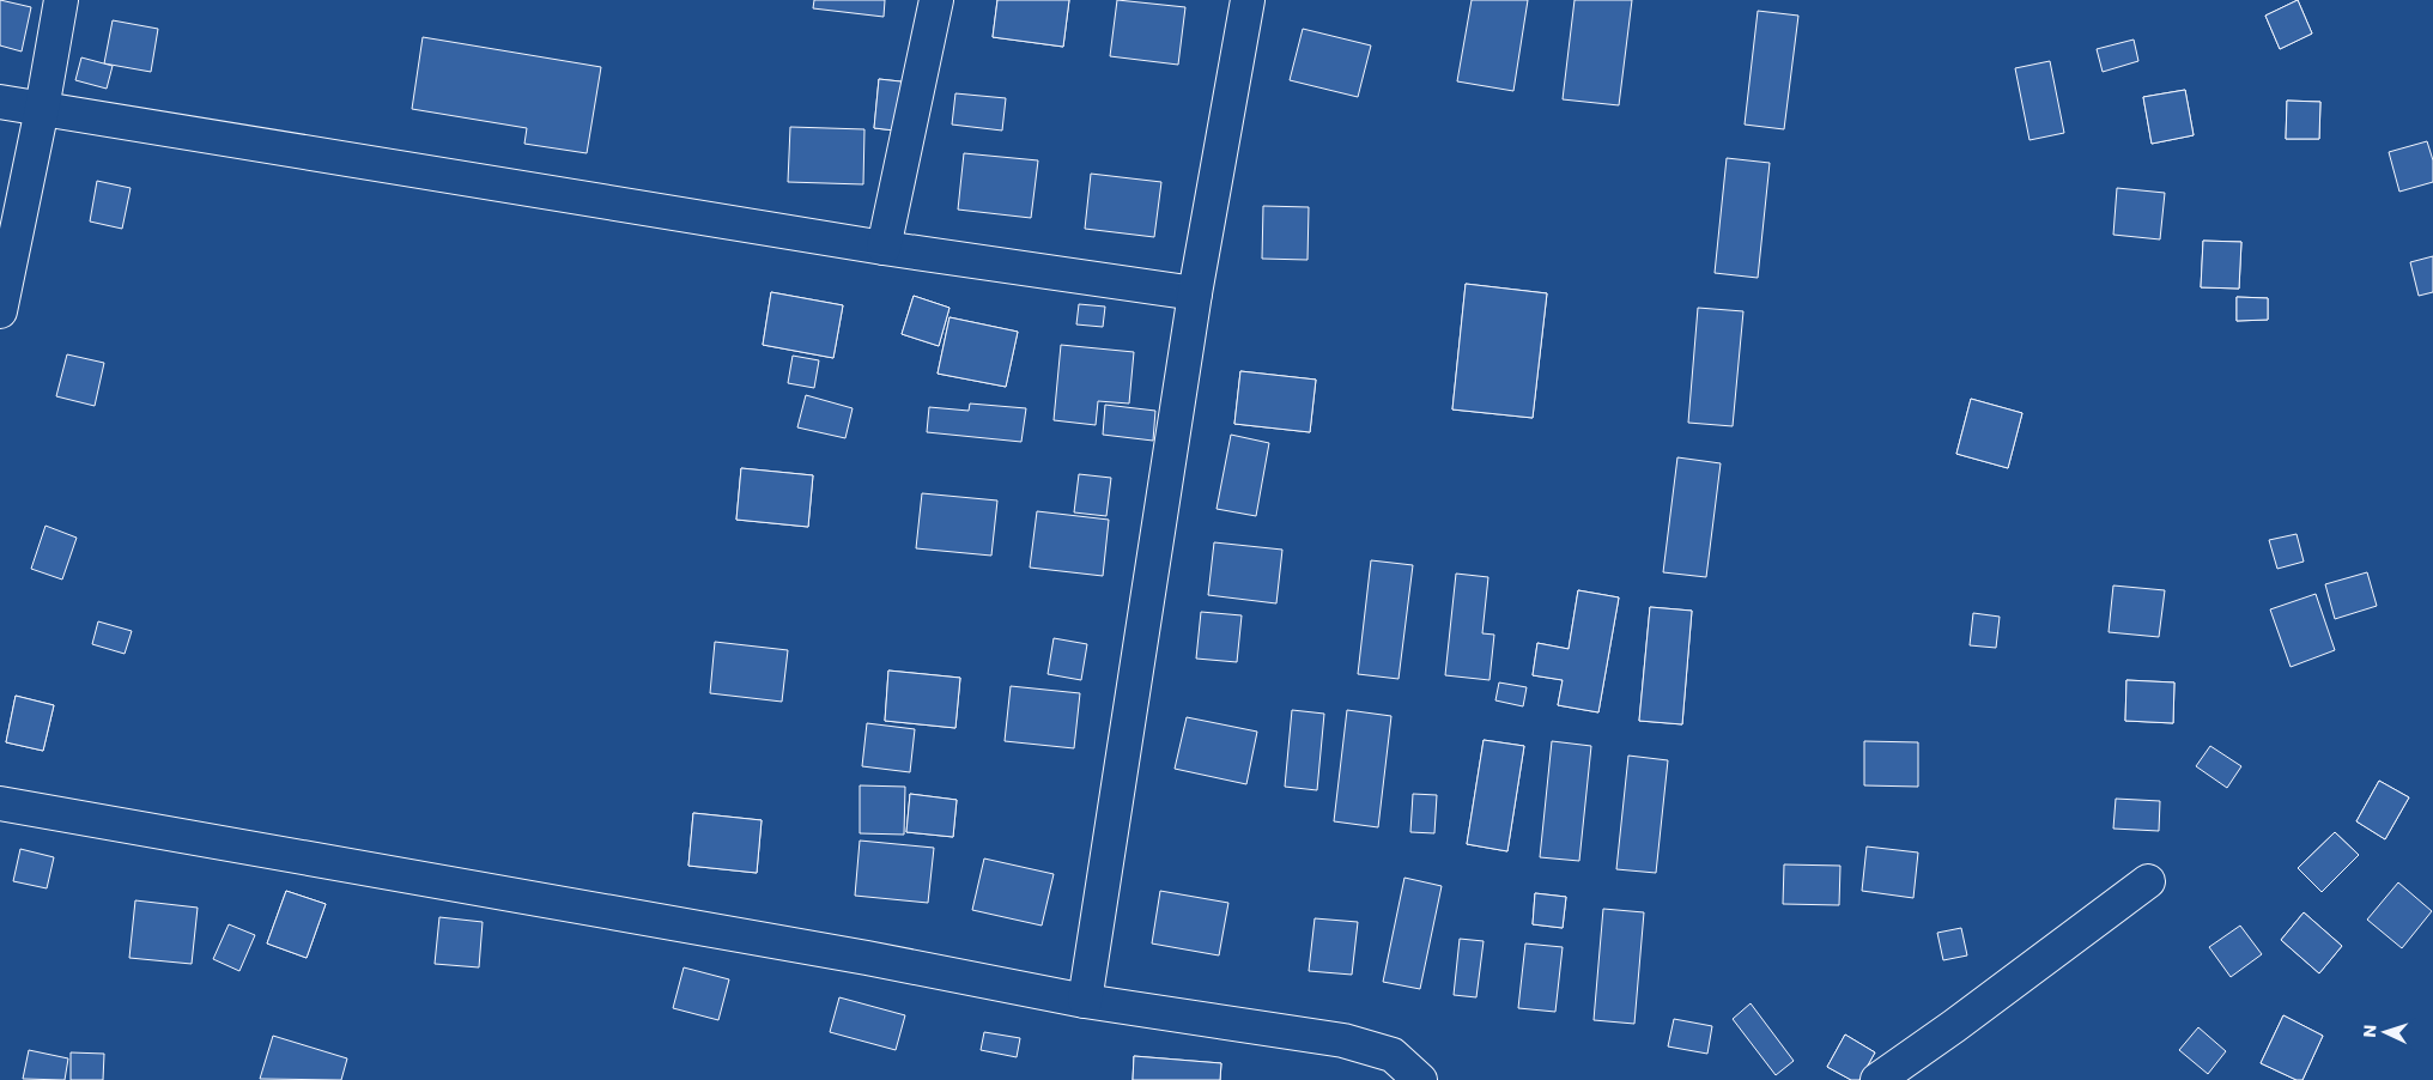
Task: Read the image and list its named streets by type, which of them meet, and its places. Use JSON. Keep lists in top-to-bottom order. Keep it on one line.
{"north":"left"}
